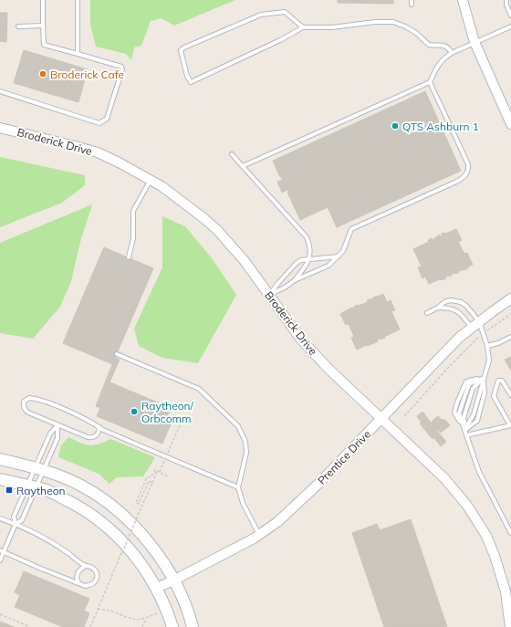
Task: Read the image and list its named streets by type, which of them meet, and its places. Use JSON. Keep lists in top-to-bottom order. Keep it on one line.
{"streets":{"street":["Broderick Drive","Prentice Drive"]},"crossings":[["Broderick Drive","Prentice Drive"]],"places":{"other":["Broderick Cafe","QTS Ashburn 1","Raytheon/ Orbcomm"],"transit":["Raytheon"]}}
